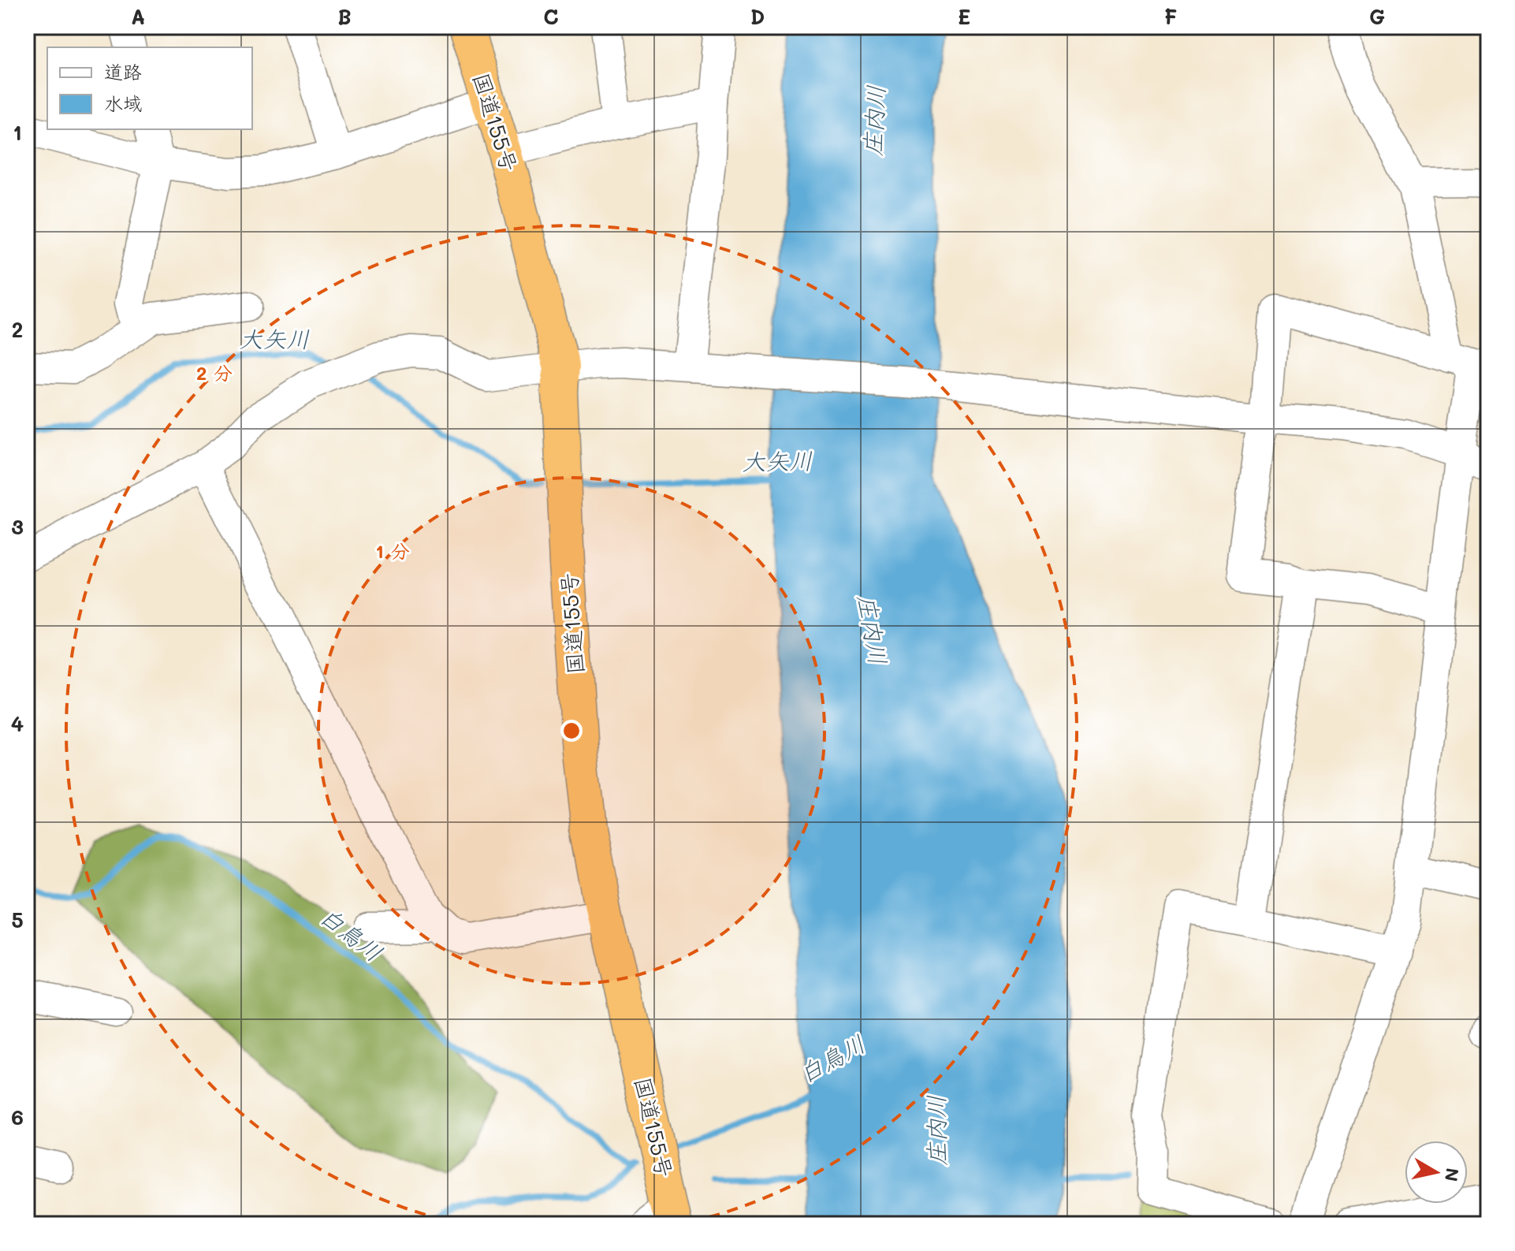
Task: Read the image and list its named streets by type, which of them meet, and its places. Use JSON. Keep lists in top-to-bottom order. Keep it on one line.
{"streets":{"highway":["国道155号"]},"water":["庄内川","大矢川","白鳥川"],"legend":["道路","水域"],"north":"right","grid":{"columns":["A","B","C","D","E","F","G"],"rows":["1","2","3","4","5","6"]},"rings":["2 分","1 分"]}
